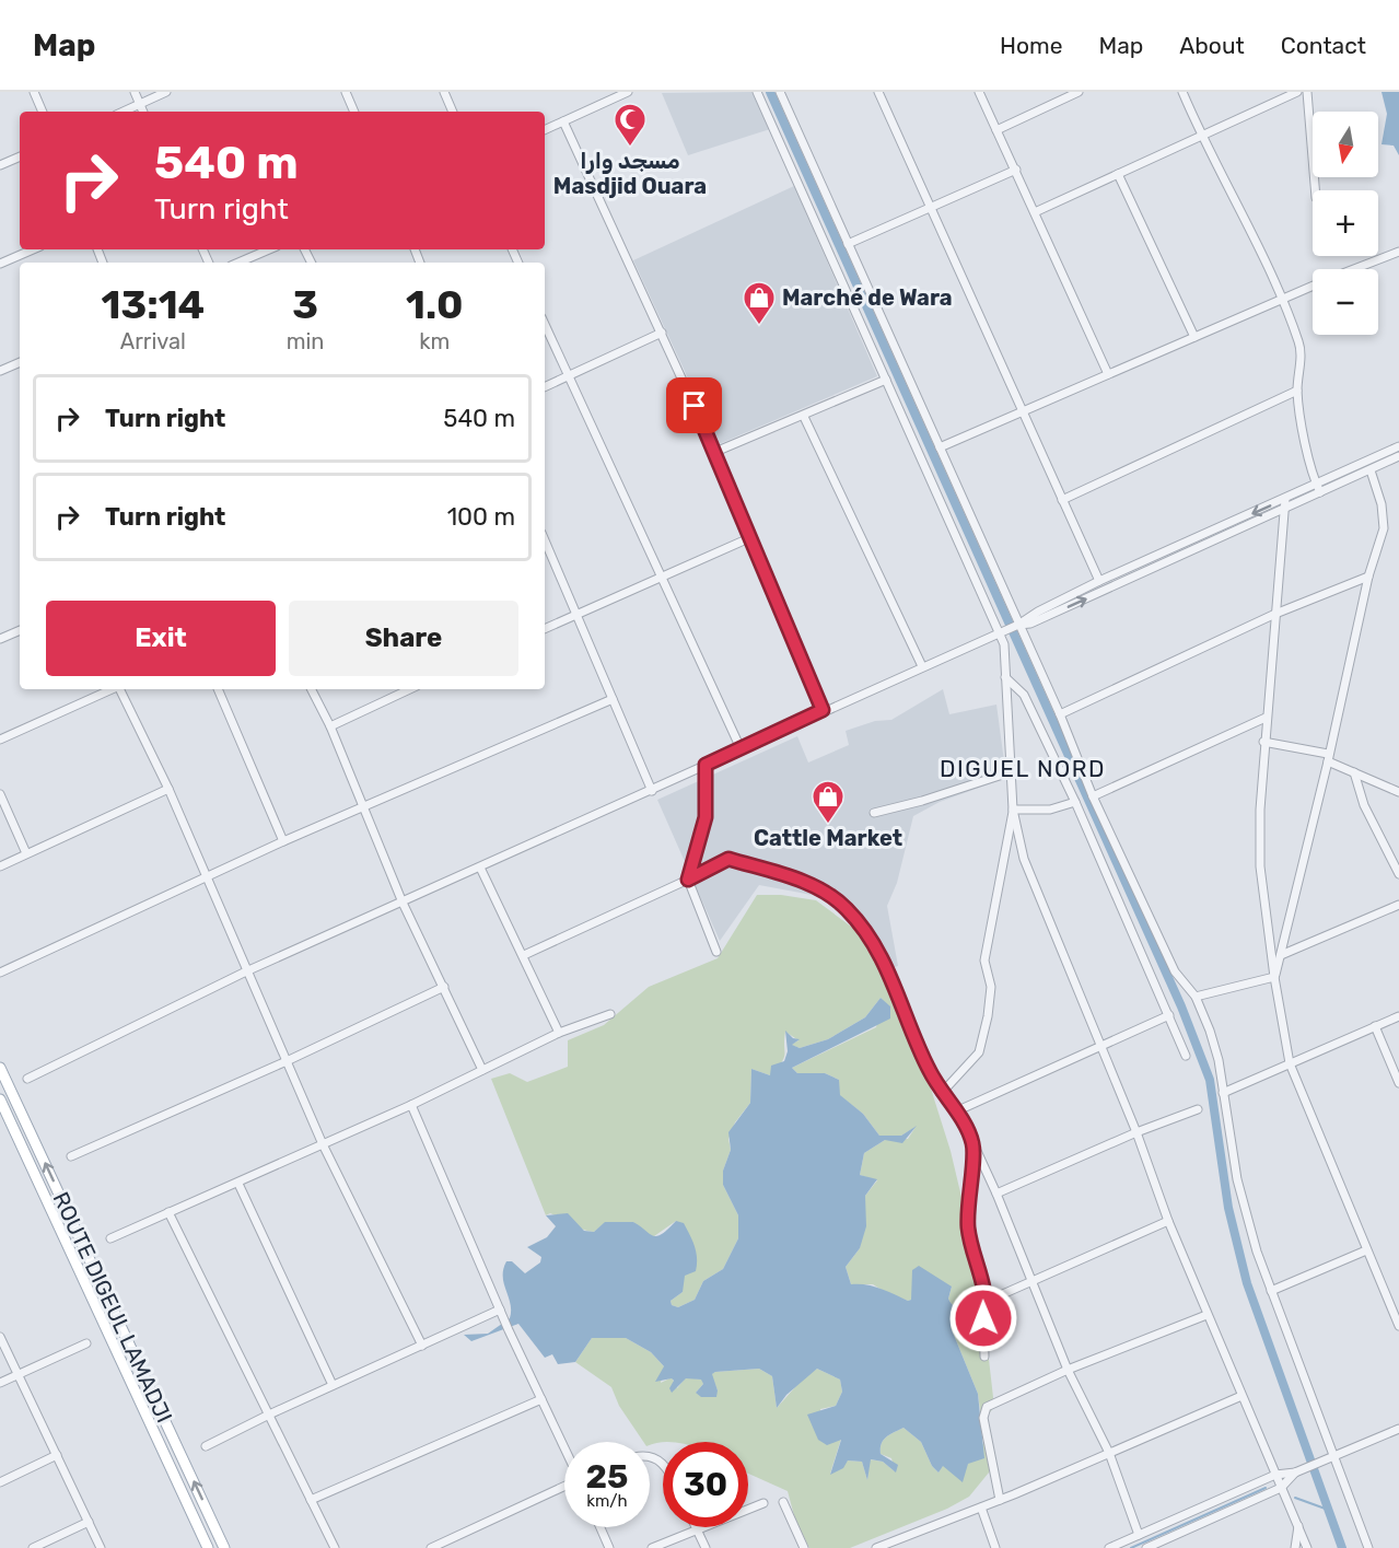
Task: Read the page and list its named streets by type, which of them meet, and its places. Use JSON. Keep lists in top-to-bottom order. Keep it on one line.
{"streets":{"main road":["ROUTE DIGEUL LAMADJI"]},"districts":["DIGUEL NORD"],"places":{"mosque":["مسجد وارا Masdjid Ouara"],"shop":["Marché de Wara","Cattle Market"]},"north":"bottom","page":{"header":"Map","nav":["Home","Map","About","Contact"],"map_buttons":["+","−"],"turn":["540 m","Turn right"],"eta":["13:14","Arrival","3","min","1.0","km"],"list":[{"name":"Turn right","value":"540 m"},{"name":"Turn right","value":"100 m"}],"buttons":["Exit","Share"],"speed":"25 km/h","limit":"30"}}
